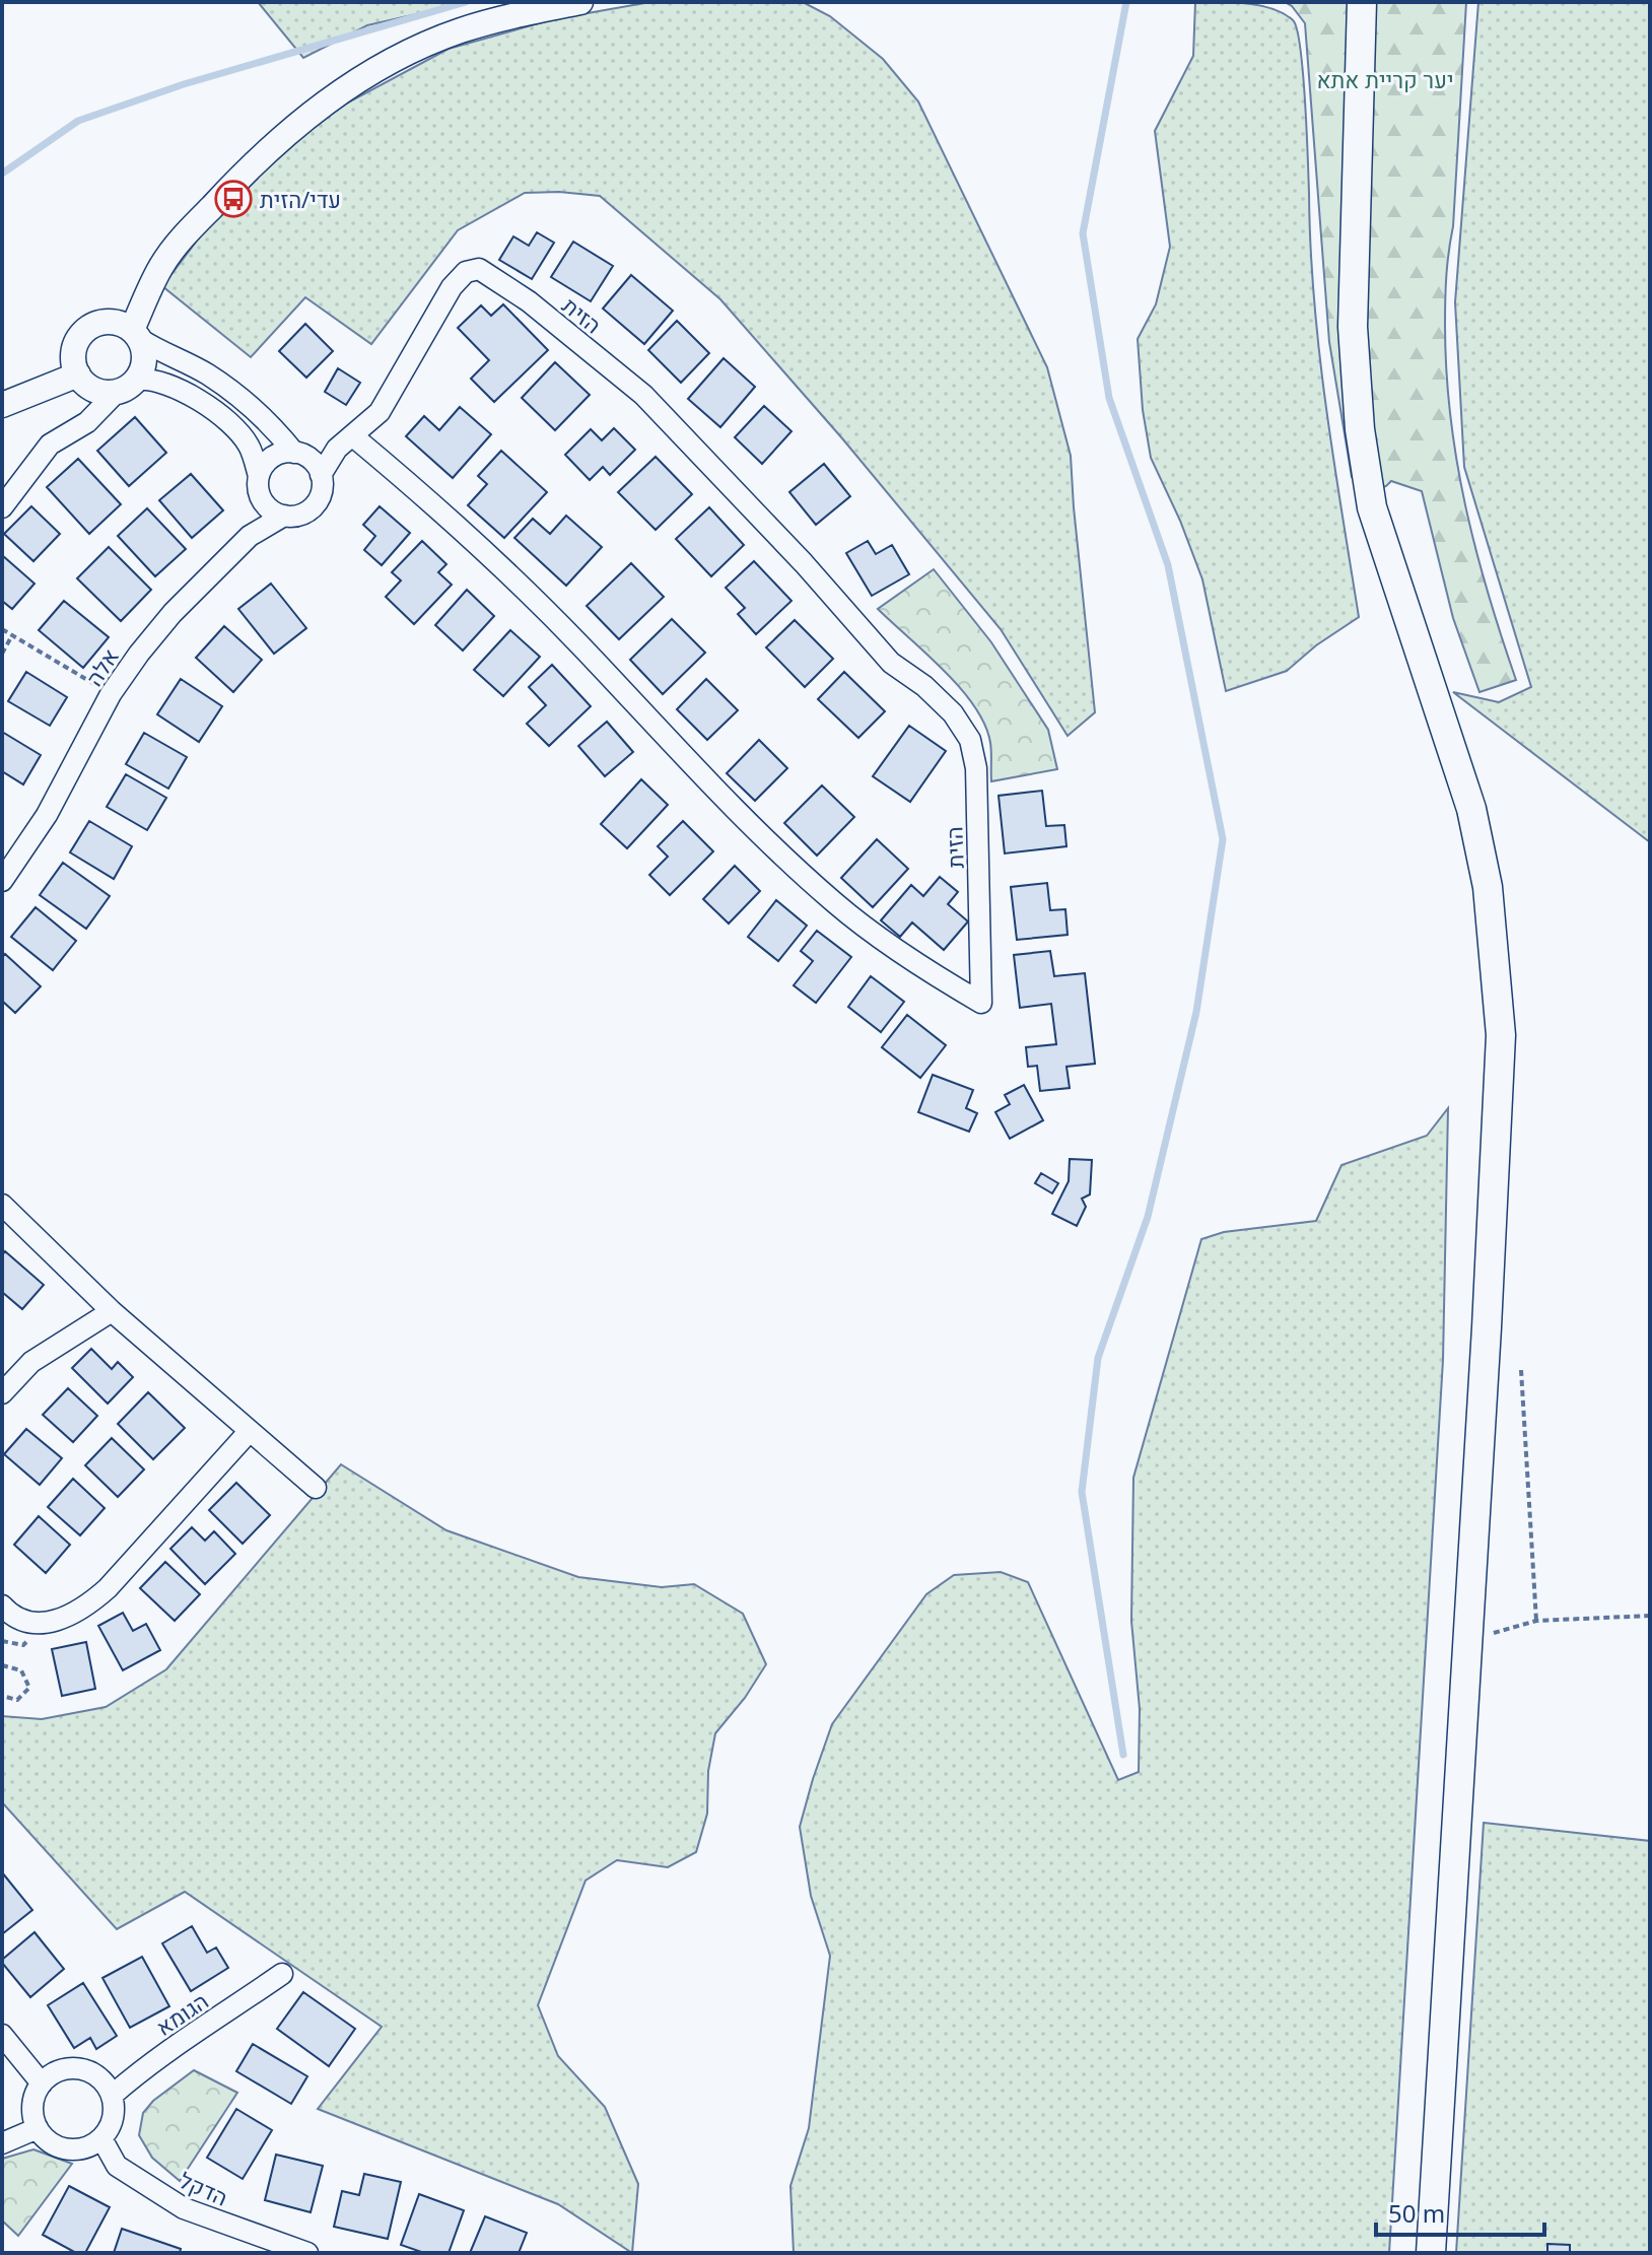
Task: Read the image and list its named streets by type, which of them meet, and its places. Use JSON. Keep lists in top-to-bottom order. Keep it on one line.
{"streets":{"street":["הזית","אלה","הגומא","הדקל"]},"crossings":[["הזית","אלה"],["הגומא","הדקל"]],"parks":["יער קריית אתא"],"places":{"bus stop":["עדי/הזית"]},"scale_bar":"50 m"}
